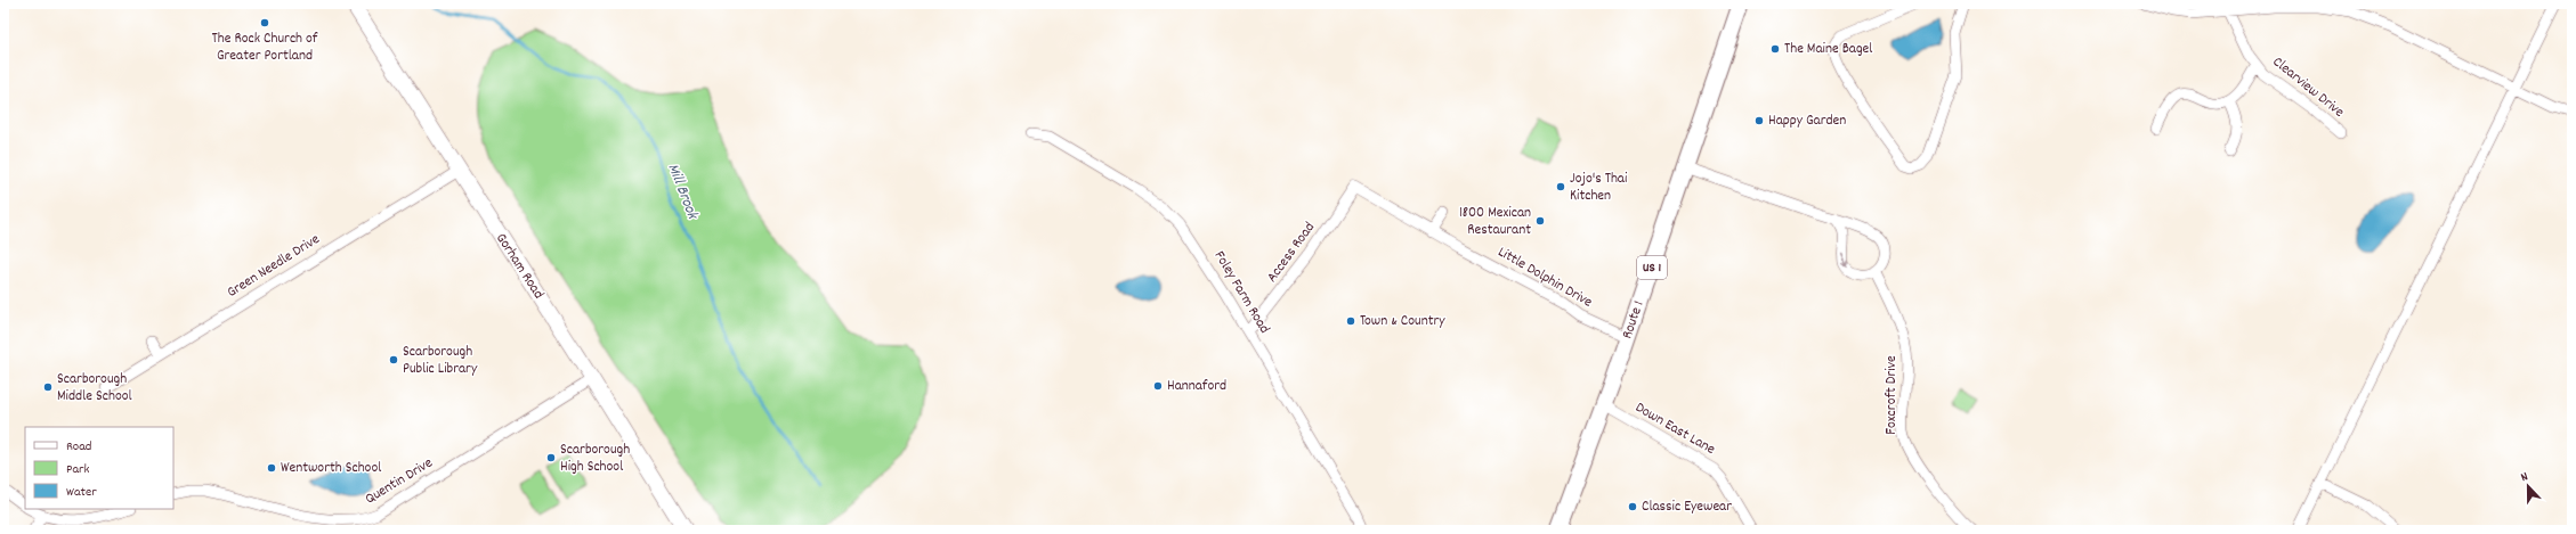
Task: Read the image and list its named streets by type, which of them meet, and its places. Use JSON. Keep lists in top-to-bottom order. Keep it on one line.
{"streets":{"main road":["Gorham Road","US 1","Route 1"],"street":["Clearview Drive","Access Road","Green Needle Drive","Little Dolphin Drive","Foley Farm Road","Foxcroft Drive","Down East Lane","Quentin Drive"]},"crossings":[["Access Road","Little Dolphin Drive"],["Access Road","Foley Farm Road"],["Green Needle Drive","Gorham Road"],["Gorham Road","Quentin Drive"],["Little Dolphin Drive","Route 1"],["Route 1","Down East Lane"]],"water":["Mill Brook"],"places":["The Rock Church of Greater Portland","The Maine Bagel","Happy Garden","Jojo's Thai Kitchen","1800 Mexican Restaurant","Town & Country","Scarborough Public Library","Hannaford","Scarborough Middle School","Scarborough High School","Wentworth School","Classic Eyewear"],"legend":["Road","Park","Water"],"north":"top"}
